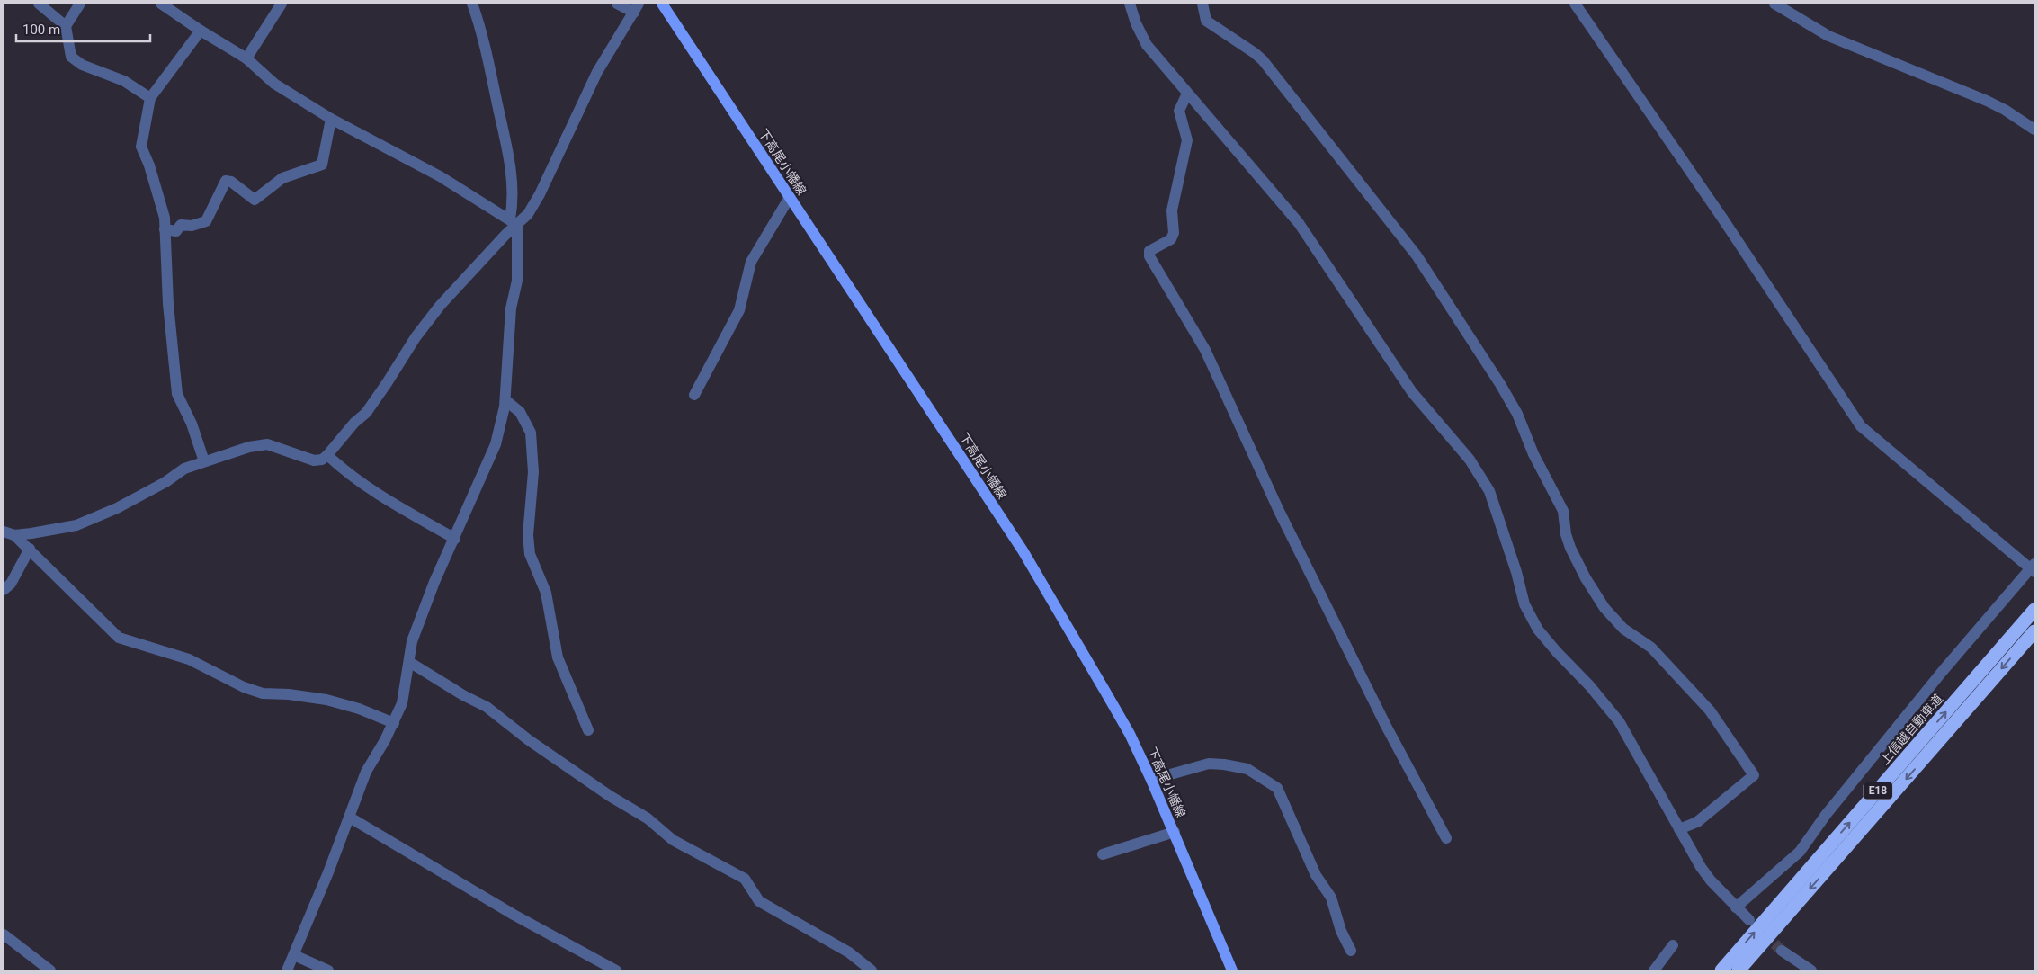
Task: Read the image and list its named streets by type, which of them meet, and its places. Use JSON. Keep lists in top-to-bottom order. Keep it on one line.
{"streets":{"highway":["上信越自動車道","E18"],"main road":["下高尾小幡線"]},"scale_bar":"100 m"}
